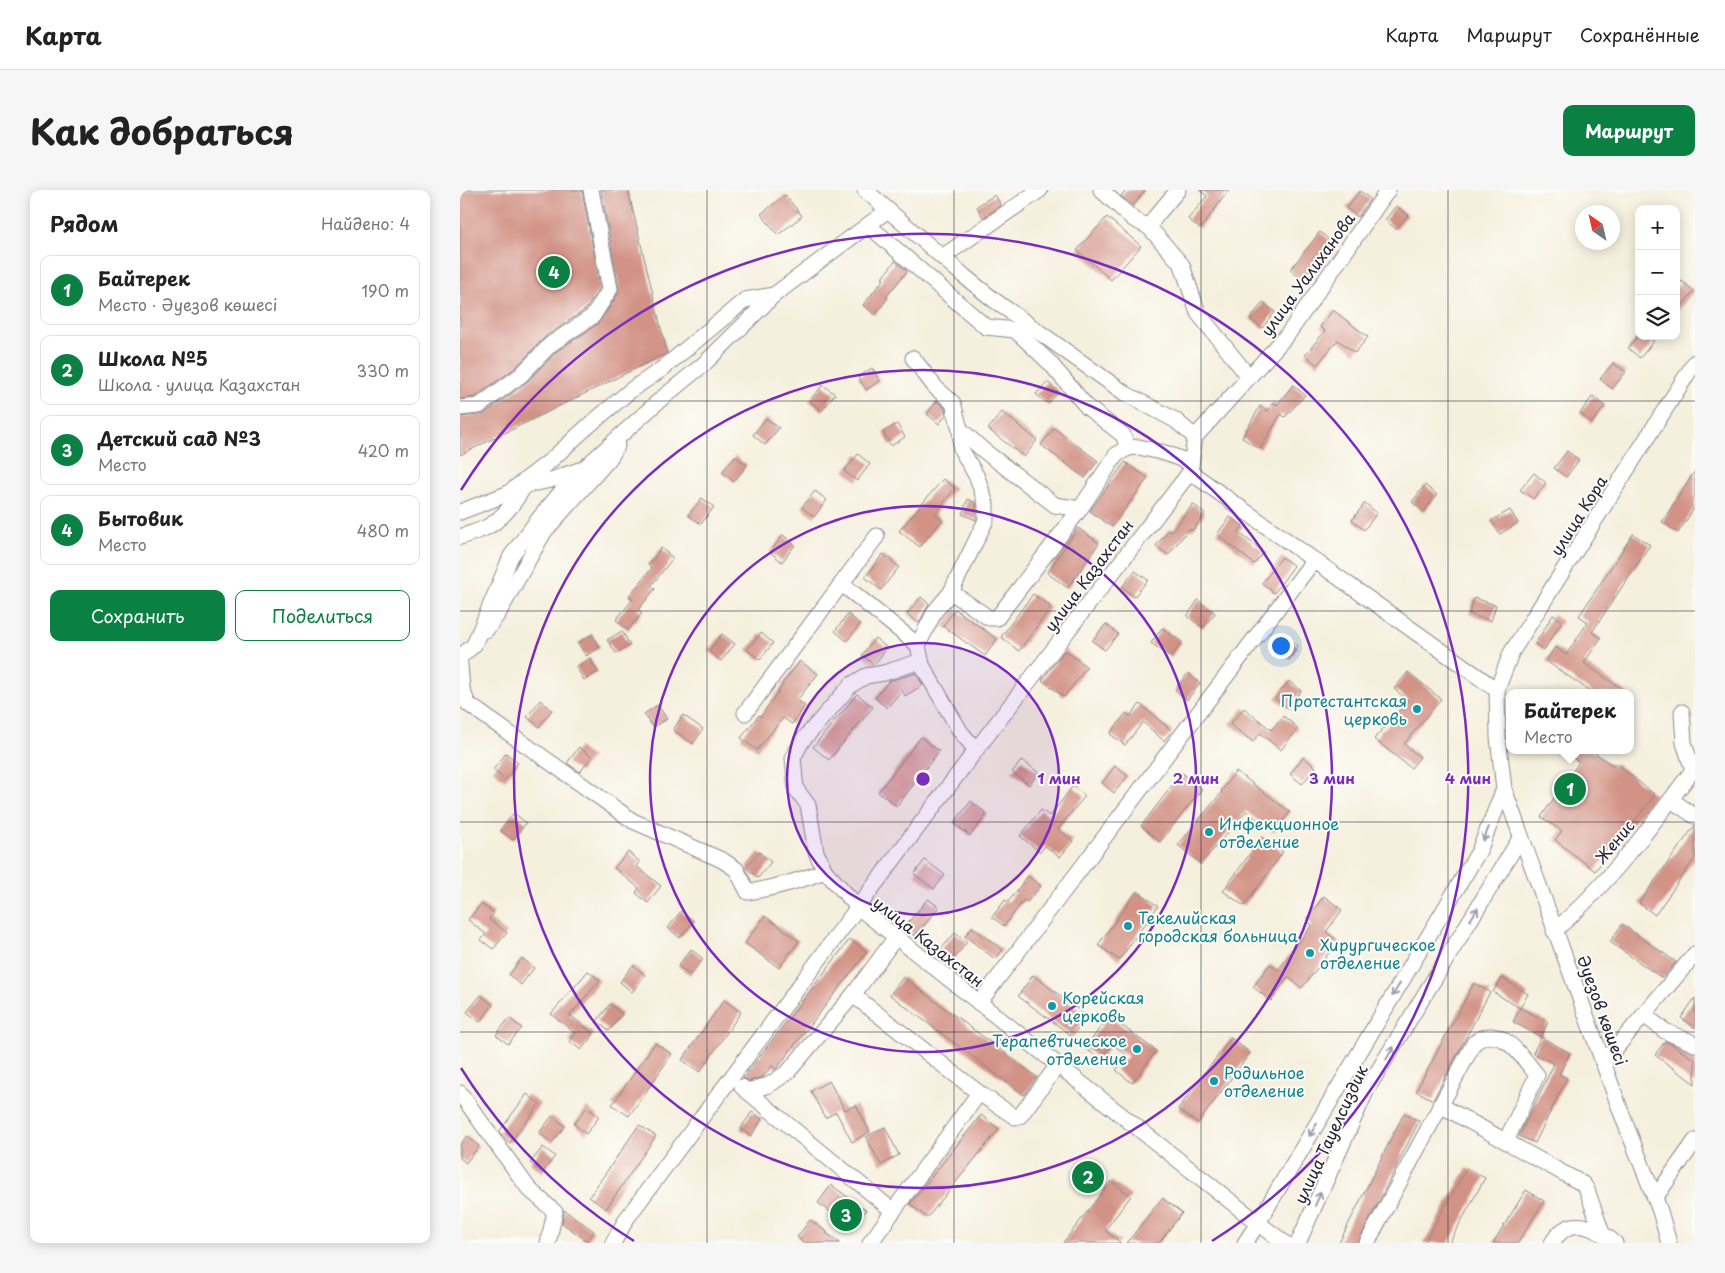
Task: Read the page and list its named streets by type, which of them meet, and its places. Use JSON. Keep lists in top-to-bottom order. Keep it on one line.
{"streets":{"street":["улица Уалиханова","улица Кора","улица Казахстан","Женис","Әуезов көшесі","улица Тауелсиздик"]},"crossings":[["улица Кора","Әуезов көшесі"],["улица Кора","улица Тауелсиздик"],["улица Казахстан","улица Тауелсиздик"],["Женис","Әуезов көшесі"],["Әуезов көшесі","улица Тауелсиздик"]],"places":["Протестантская церковь","Инфекционное отделение","Текелийская городская больница","Хирургическое отделение","Корейская церковь","Терапевтическое отделение","Родильное отделение"],"north":"top left","page":{"header":"Карта","nav":["Карта","Маршрут","Сохранённые"],"title":"Как добраться","buttons":["Маршрут",["Сохранить","Поделиться"]],"heading":["Рядом","Найдено: 4"],"map_buttons":["+","−"],"pins":["4","1","2","3"],"list":[{"mark":"1","name":"Байтерек","note":"Место · Әуезов көшесі","value":"190 m"},{"mark":"2","name":"Школа №5","note":"Школа · улица Казахстан","value":"330 m"},{"mark":"3","name":"Детский сад №3","note":"Место","value":"420 m"},{"mark":"4","name":"Бытовик","note":"Место","value":"480 m"}],"popup":["Байтерек","Место"]},"rings":["1 мин","2 мин","3 мин","4 мин"]}
